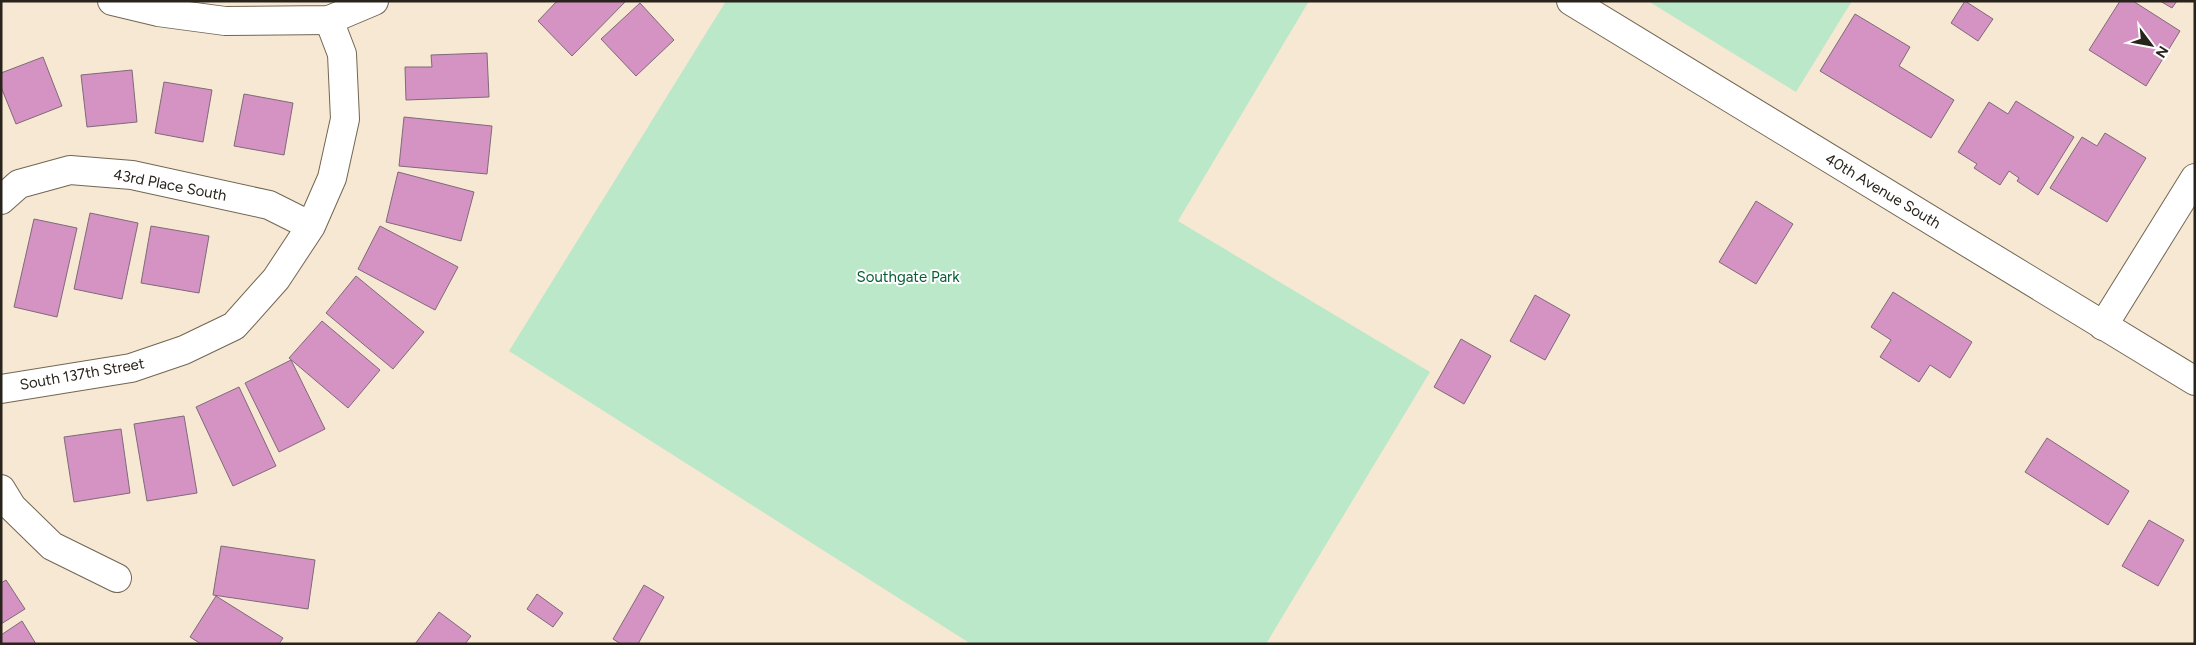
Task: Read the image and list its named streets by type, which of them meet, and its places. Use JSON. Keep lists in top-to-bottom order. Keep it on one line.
{"streets":{"street":["43rd Place South","40th Avenue South","South 137th Street"]},"crossings":[["43rd Place South","South 137th Street"]],"parks":["Southgate Park"],"north":"bottom right"}
